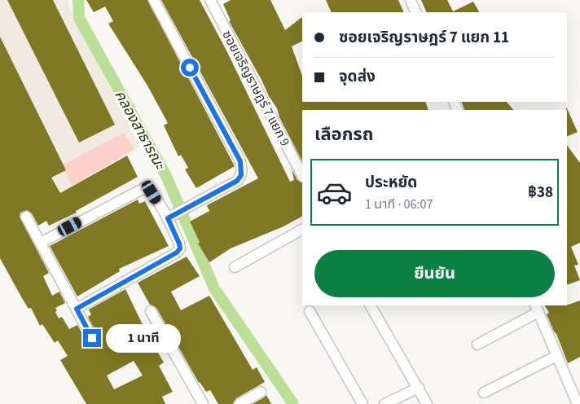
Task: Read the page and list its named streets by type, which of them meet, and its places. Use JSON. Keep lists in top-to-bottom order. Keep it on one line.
{"streets":{"street":["ซอยเจริญราษฎร์ 7 แยก 9"]},"water":["คลองสาธารณะ"],"page":{"banner":["ซอยเจริญราษฎร์ 7 แยก 11","จุดส่ง"],"heading":"เลือกรถ","list":[{"name":"ประหยัด","note":"1 นาที · 06:07","value":"฿38"}],"buttons":"ยืนยัน","bubble":"1 นาที"}}
